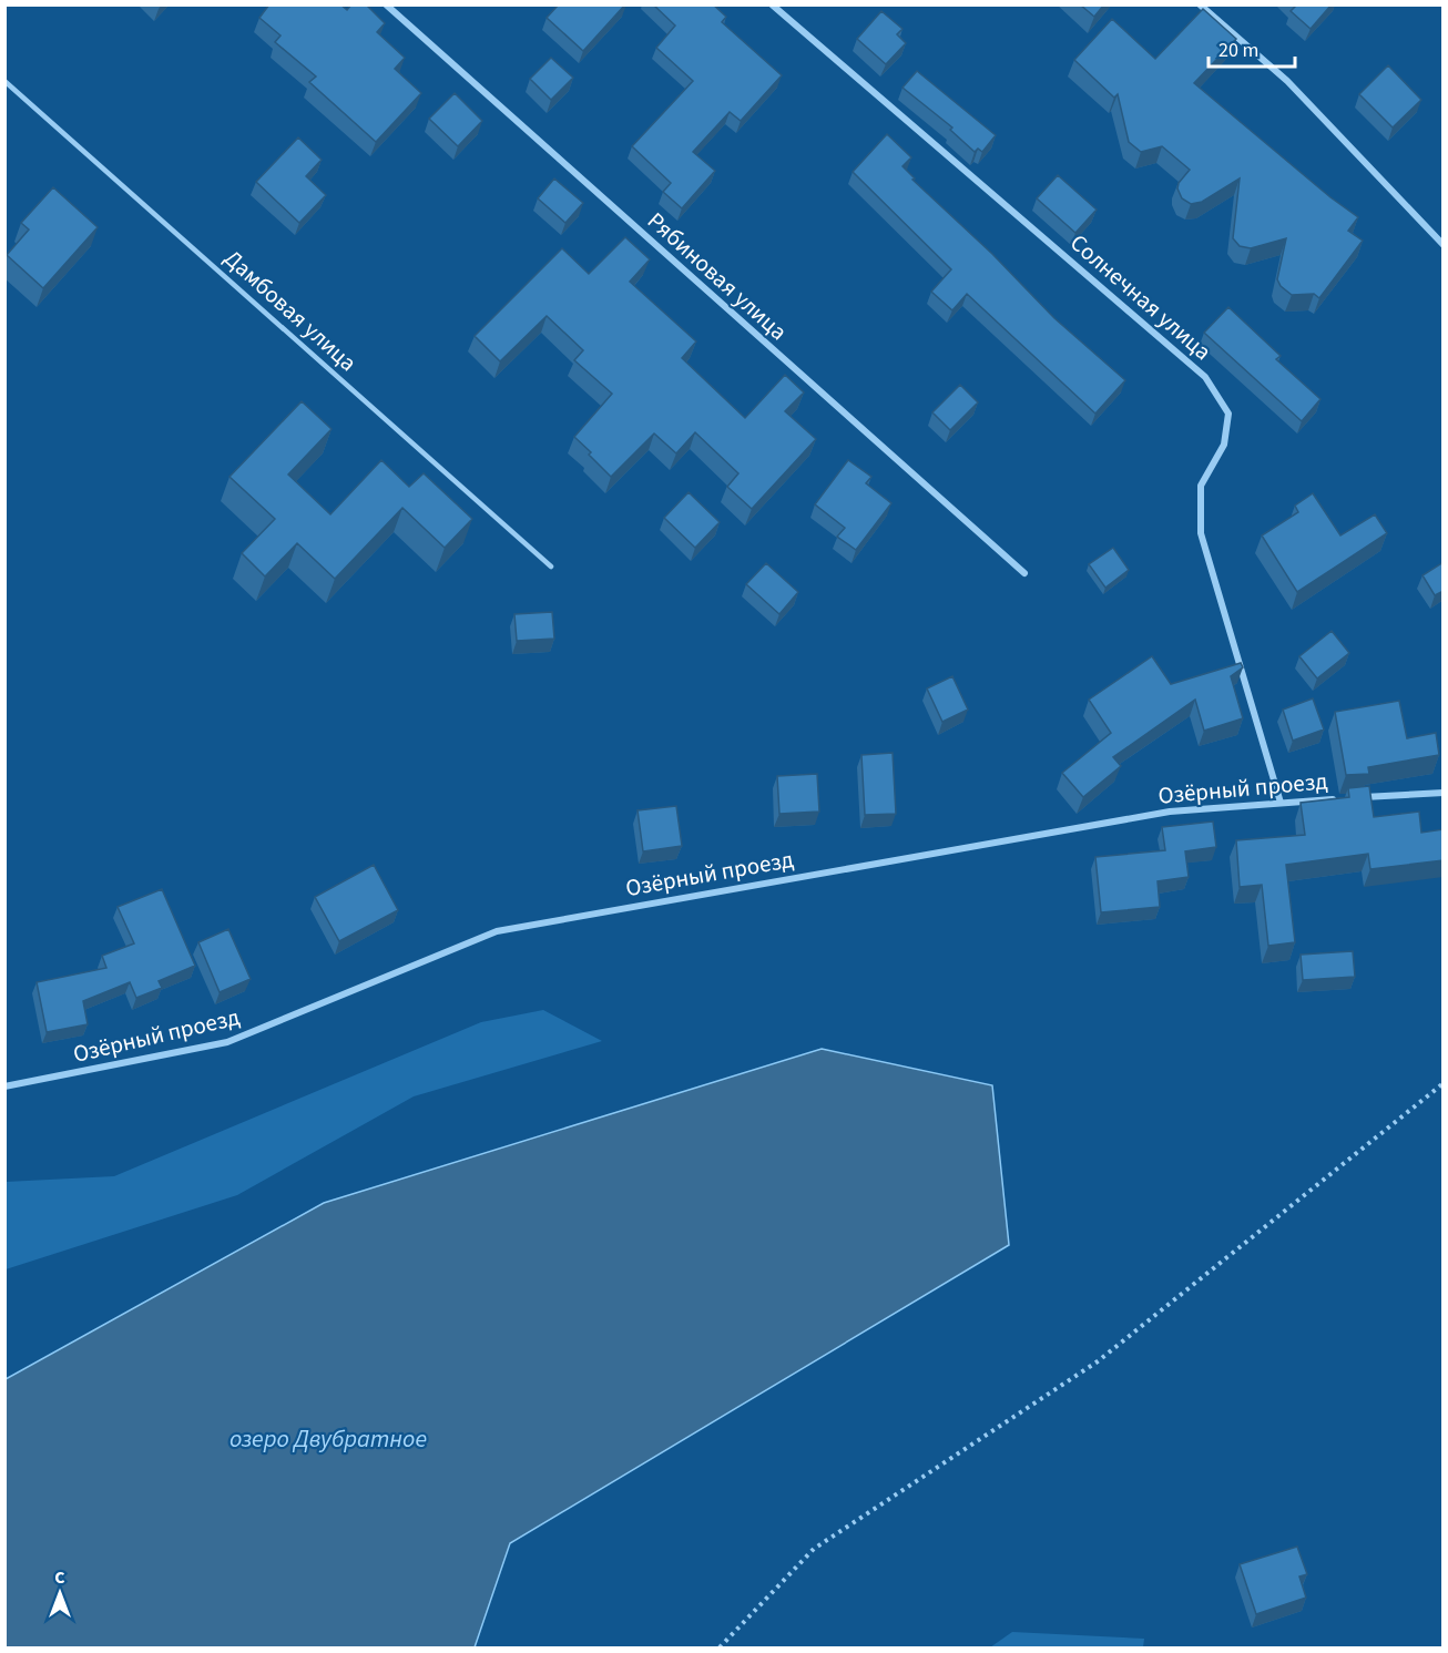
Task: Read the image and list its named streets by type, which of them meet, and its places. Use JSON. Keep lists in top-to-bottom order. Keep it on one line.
{"streets":{"street":["Рябиновая улица","Солнечная улица","Озёрный проезд"],"lane":["Дамбовая улица"]},"crossings":[["Солнечная улица","Озёрный проезд"]],"water":["озеро Двубратное"],"scale_bar":"20 m","north":"top"}
